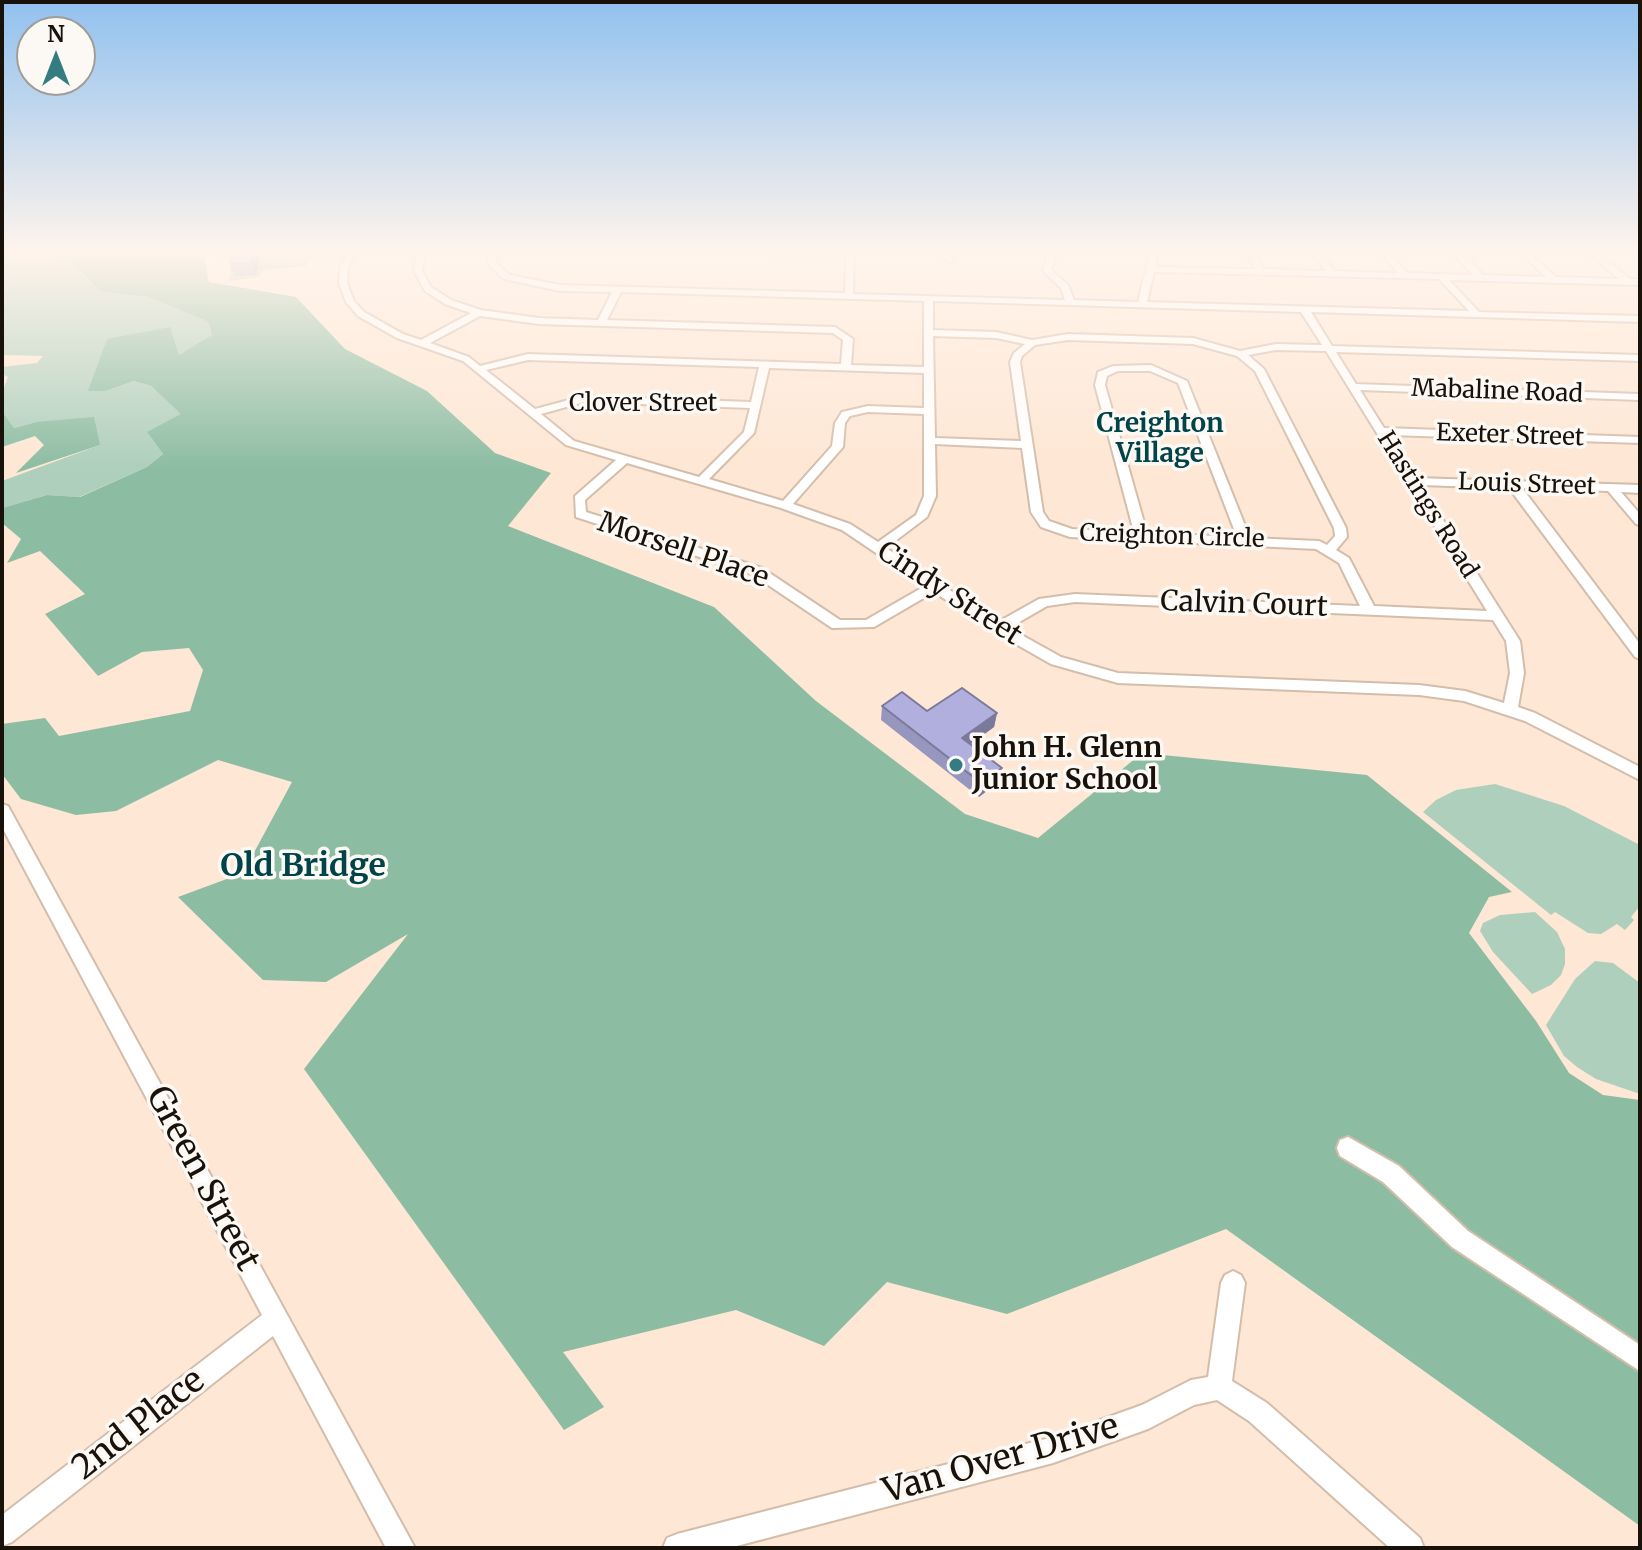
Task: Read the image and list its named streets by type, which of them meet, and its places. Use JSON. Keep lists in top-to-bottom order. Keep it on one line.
{"streets":{"street":["Mabaline Road","Clover Street","Exeter Street","Louis Street","Hastings Road","Creighton Circle","Morsell Place","Cindy Street","Calvin Court","Green Street","2nd Place","Van Over Drive"]},"crossings":[["Mabaline Road","Hastings Road"],["Clover Street","Cindy Street"],["Exeter Street","Hastings Road"],["Louis Street","Hastings Road"],["Hastings Road","Cindy Street"],["Hastings Road","Calvin Court"],["Morsell Place","Cindy Street"],["Cindy Street","Calvin Court"],["Green Street","2nd Place"]],"districts":["Creighton Village","Old Bridge"],"places":["John H. Glenn Junior School"],"north":"top"}
